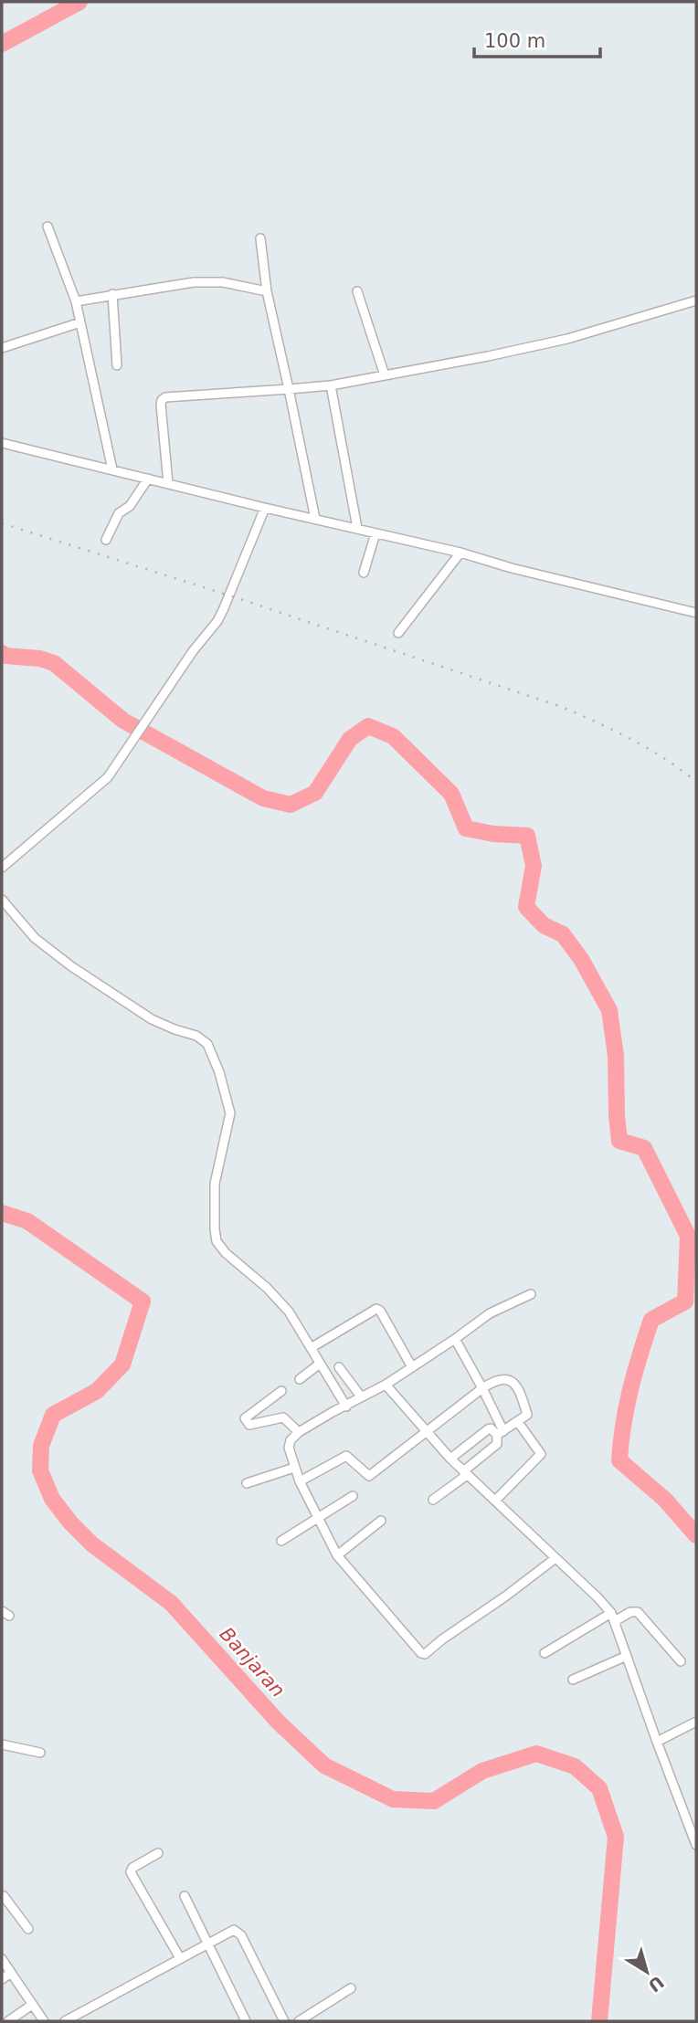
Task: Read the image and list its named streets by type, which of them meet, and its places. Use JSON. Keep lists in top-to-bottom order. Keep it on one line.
{"water":["Banjaran"],"scale_bar":"100 m","north":"bottom right"}
